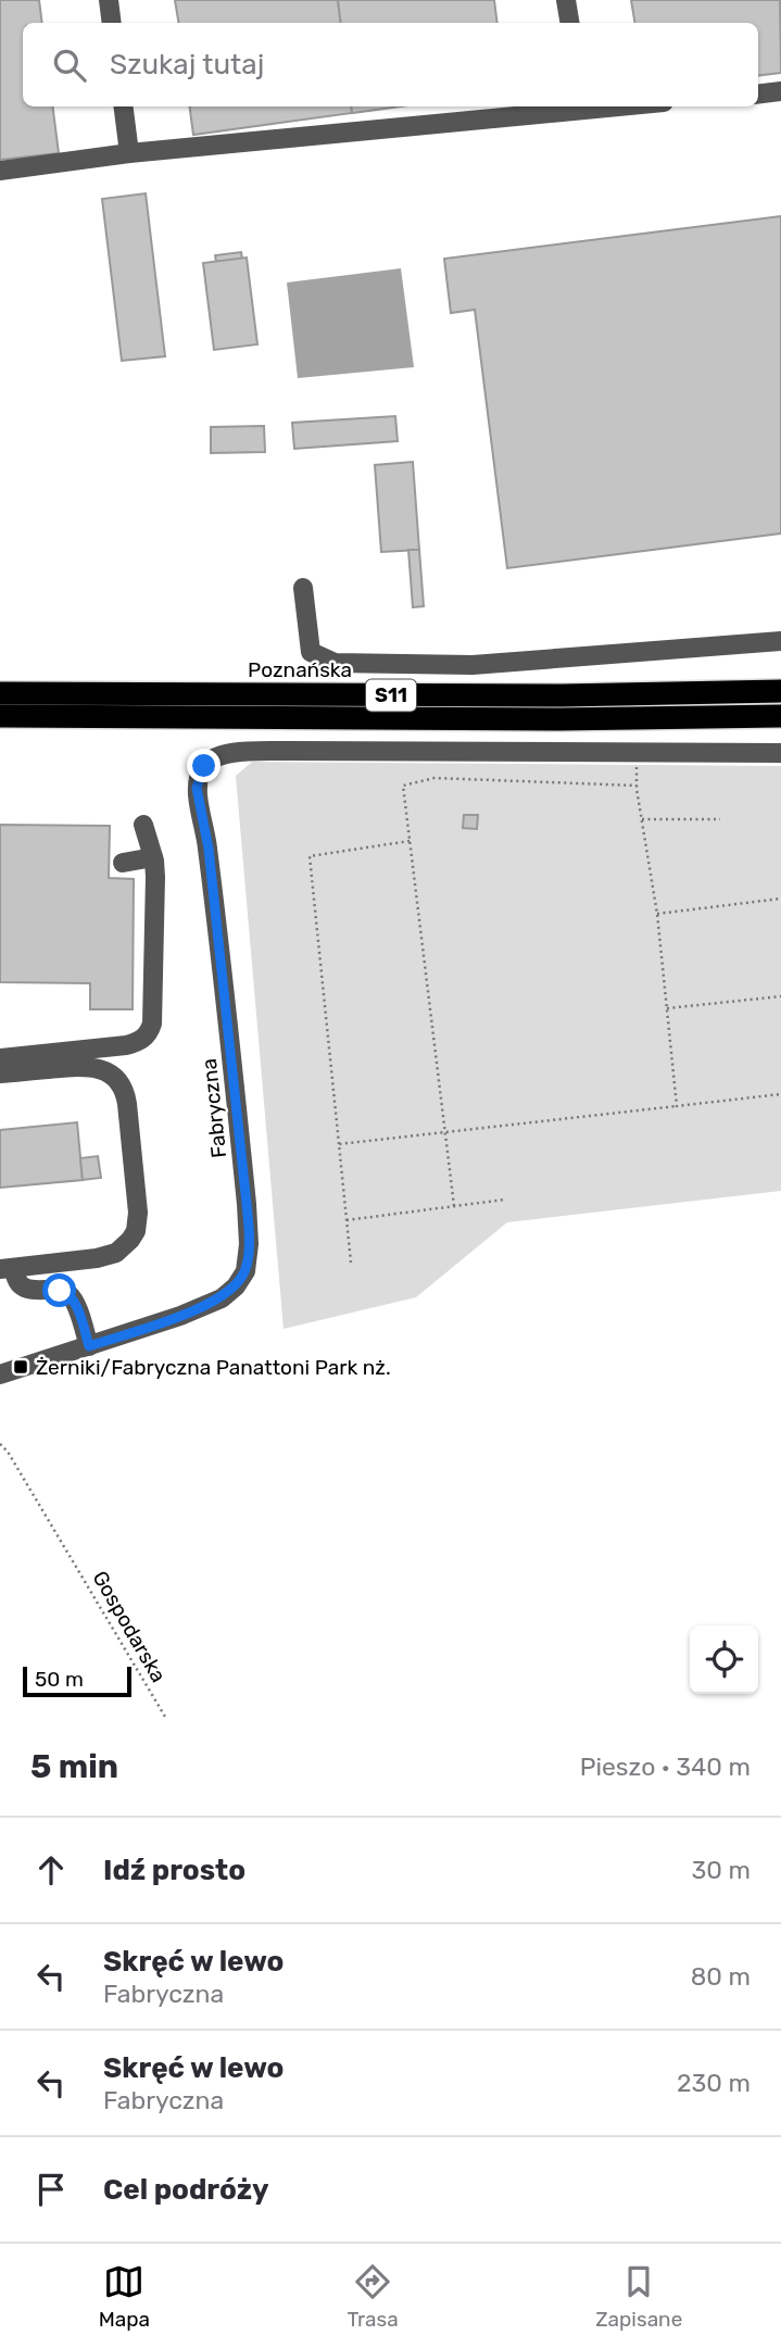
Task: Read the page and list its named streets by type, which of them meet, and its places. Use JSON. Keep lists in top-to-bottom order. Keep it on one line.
{"streets":{"highway":["Poznańska","S11"],"street":["Fabryczna"],"path":["Gospodarska"]},"places":{"transit":["Żerniki/Fabryczna Panattoni Park nż."]},"scale_bar":"50 m","page":{"search":"Szukaj tutaj","scale":"50 m","heading":["5 min","Pieszo · 340 m"],"list":[["Idź prosto","30 m"],["Skręć w lewo","Fabryczna","80 m"],["Skręć w lewo","Fabryczna","230 m"],"Cel podróży"],"nav":["Mapa","Trasa","Zapisane"]}}
